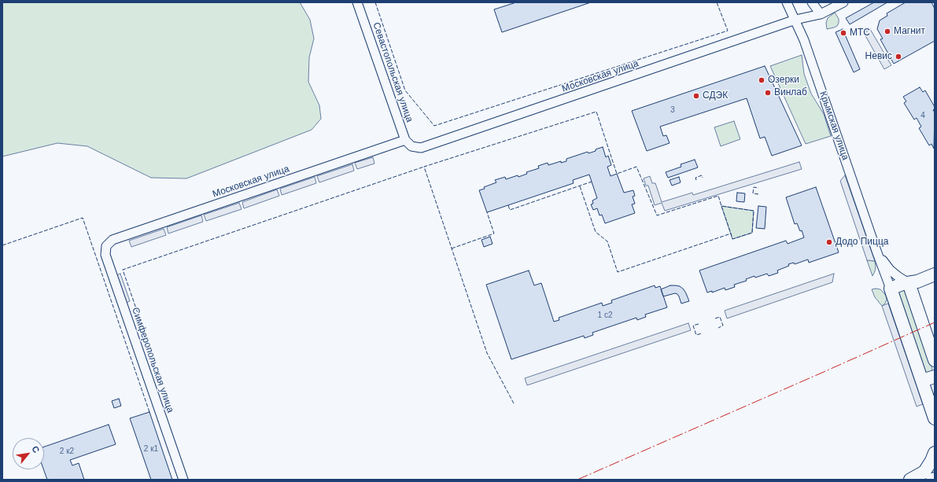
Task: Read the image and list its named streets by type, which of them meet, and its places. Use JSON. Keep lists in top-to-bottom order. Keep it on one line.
{"streets":{"street":["Севастопольская улица","Московская улица","Крымская улица","Симферопольская улица"]},"crossings":[["Севастопольская улица","Московская улица"],["Московская улица","Крымская улица"],["Московская улица","Симферопольская улица"]],"places":["Магнит","МТС","Невис","Озерки","Винлаб","СДЭК","Додо Пицца"],"house_numbers":["3","4","1 с2","2 к1","2 к2"],"north":"top right"}
